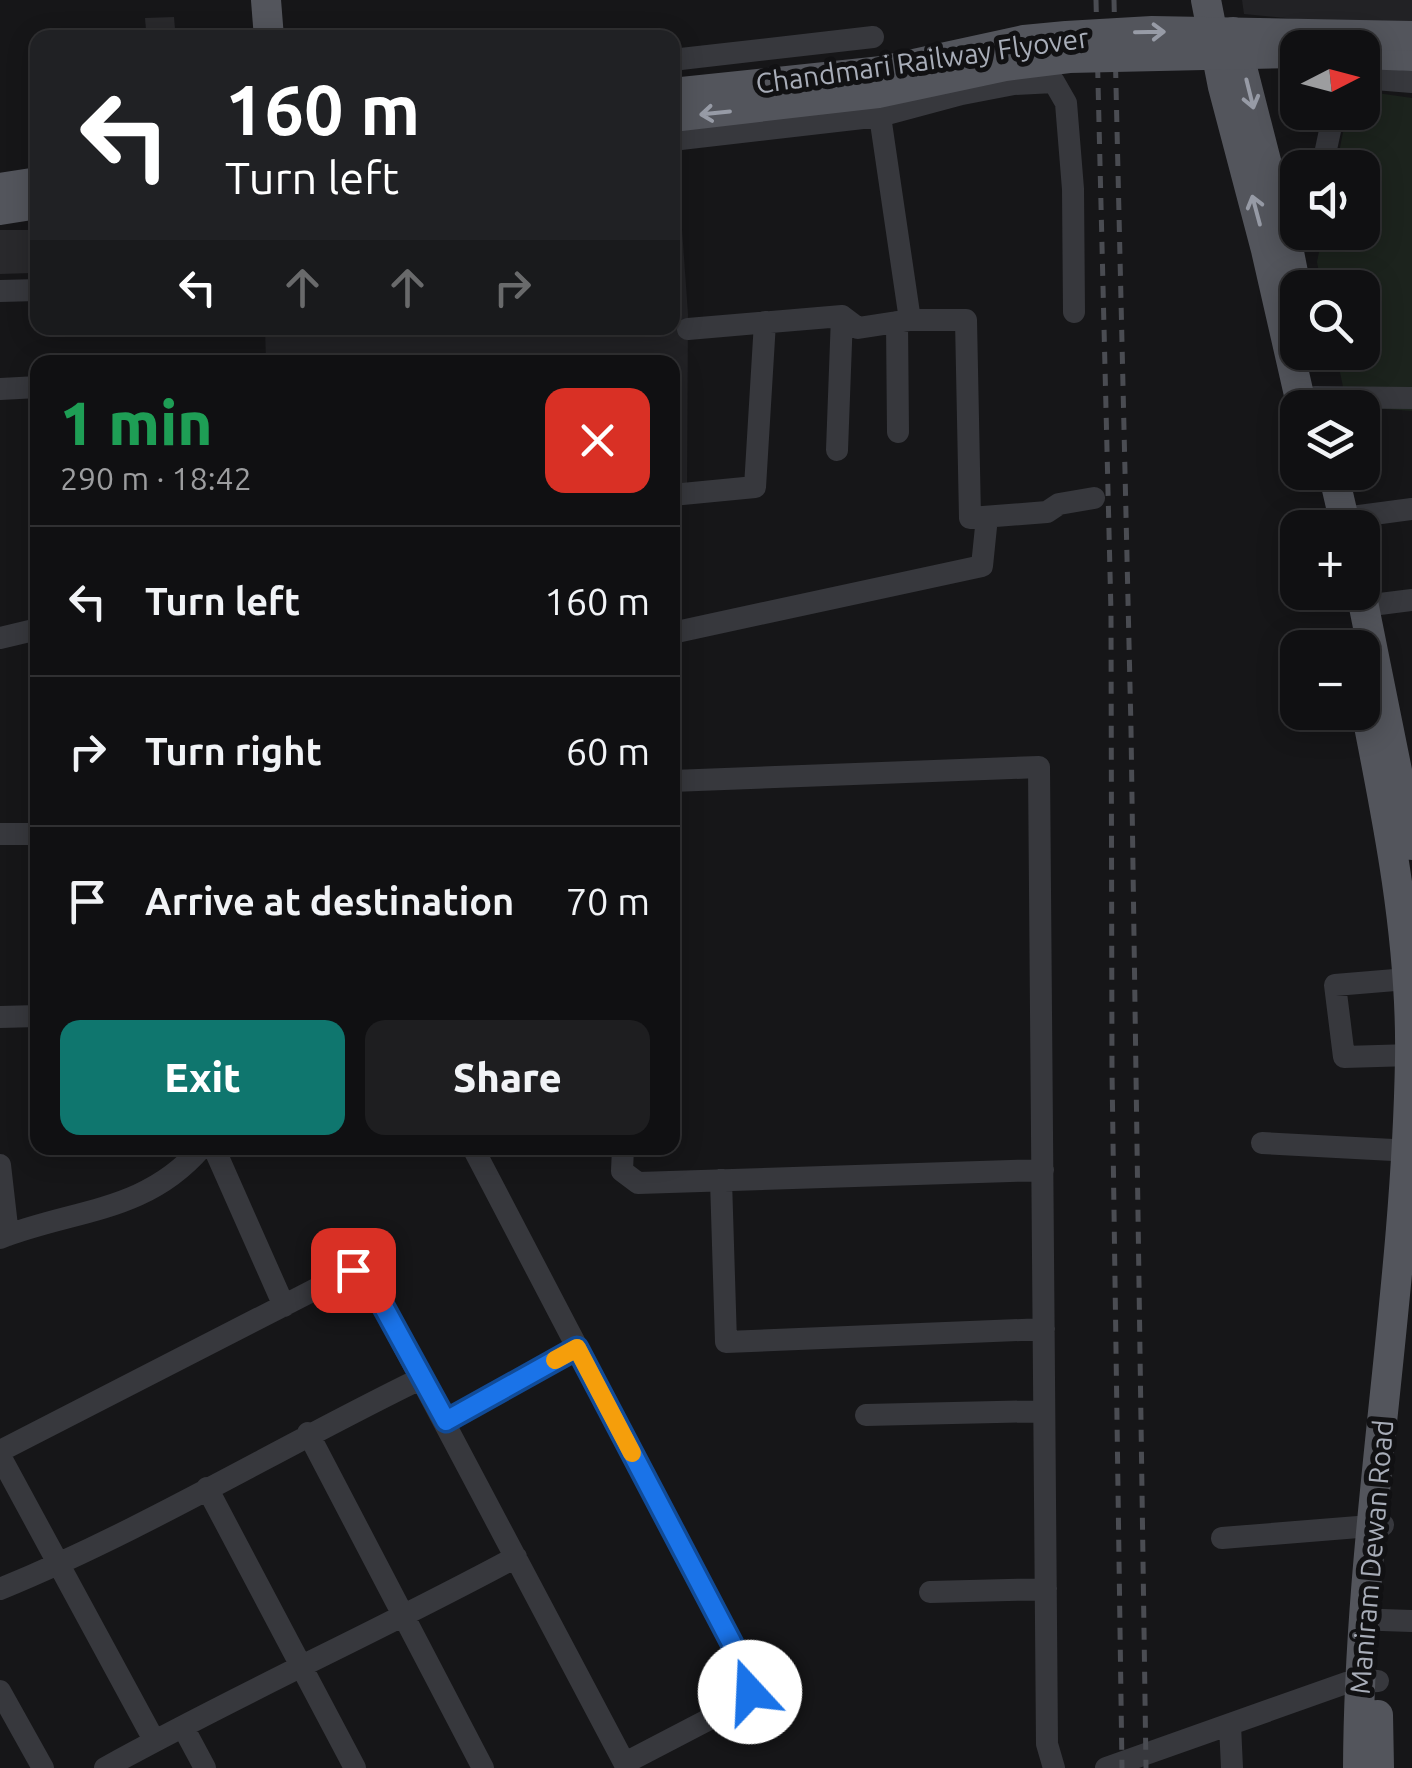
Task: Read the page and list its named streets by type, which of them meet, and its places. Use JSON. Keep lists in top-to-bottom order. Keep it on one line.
{"streets":{"main road":["Chandmari Railway Flyover","Maniram Dewan Road"]},"north":"right","page":{"map_buttons":["+","−"],"turn":["160 m","Turn left"],"heading":["1 min","290 m · 18:42"],"list":[{"name":"Turn left","value":"160 m"},{"name":"Turn right","value":"60 m"},{"name":"Arrive at destination","value":"70 m"}],"buttons":["Exit","Share"]}}
